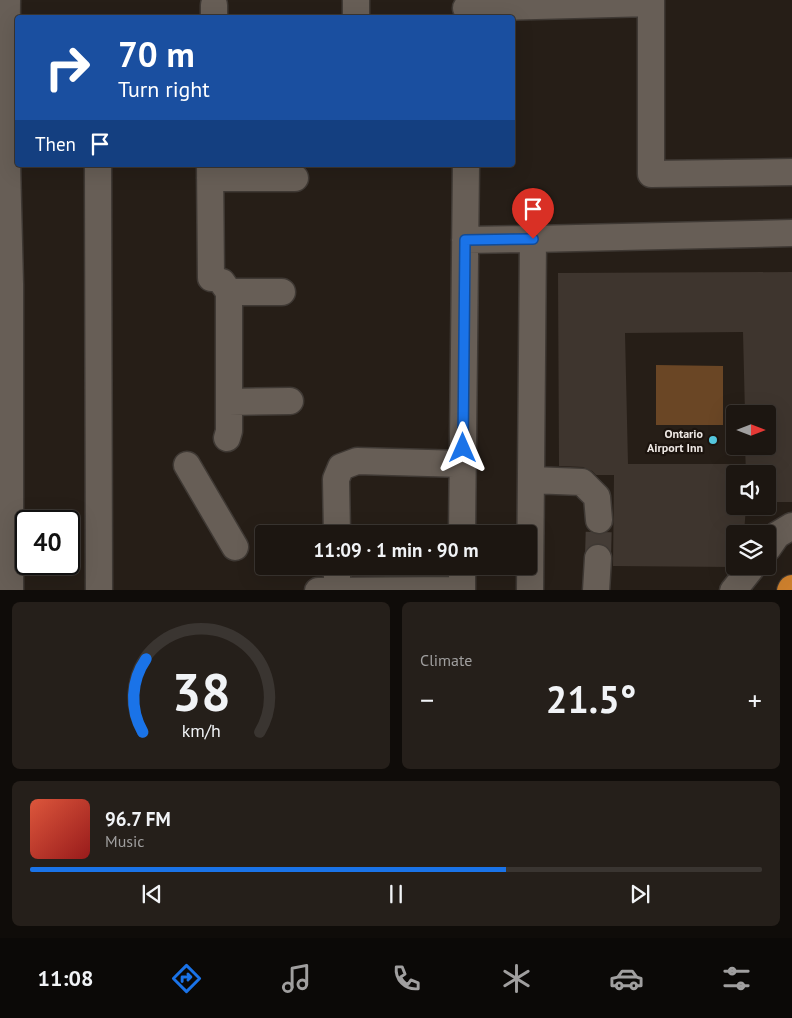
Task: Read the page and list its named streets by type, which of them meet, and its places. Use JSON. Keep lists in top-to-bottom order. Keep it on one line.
{"places":["Ontario Airport Inn"],"north":"right","page":{"turn":["70 m","Turn right"],"then":"Then","limit":"40","trip":"11:09 · 1 min · 90 m","tile":"Climate","heat":["−","21.5°","+"],"song":["96.7 FM","Music"],"tabs":"11:08","gauge":["38","km/h"]}}
